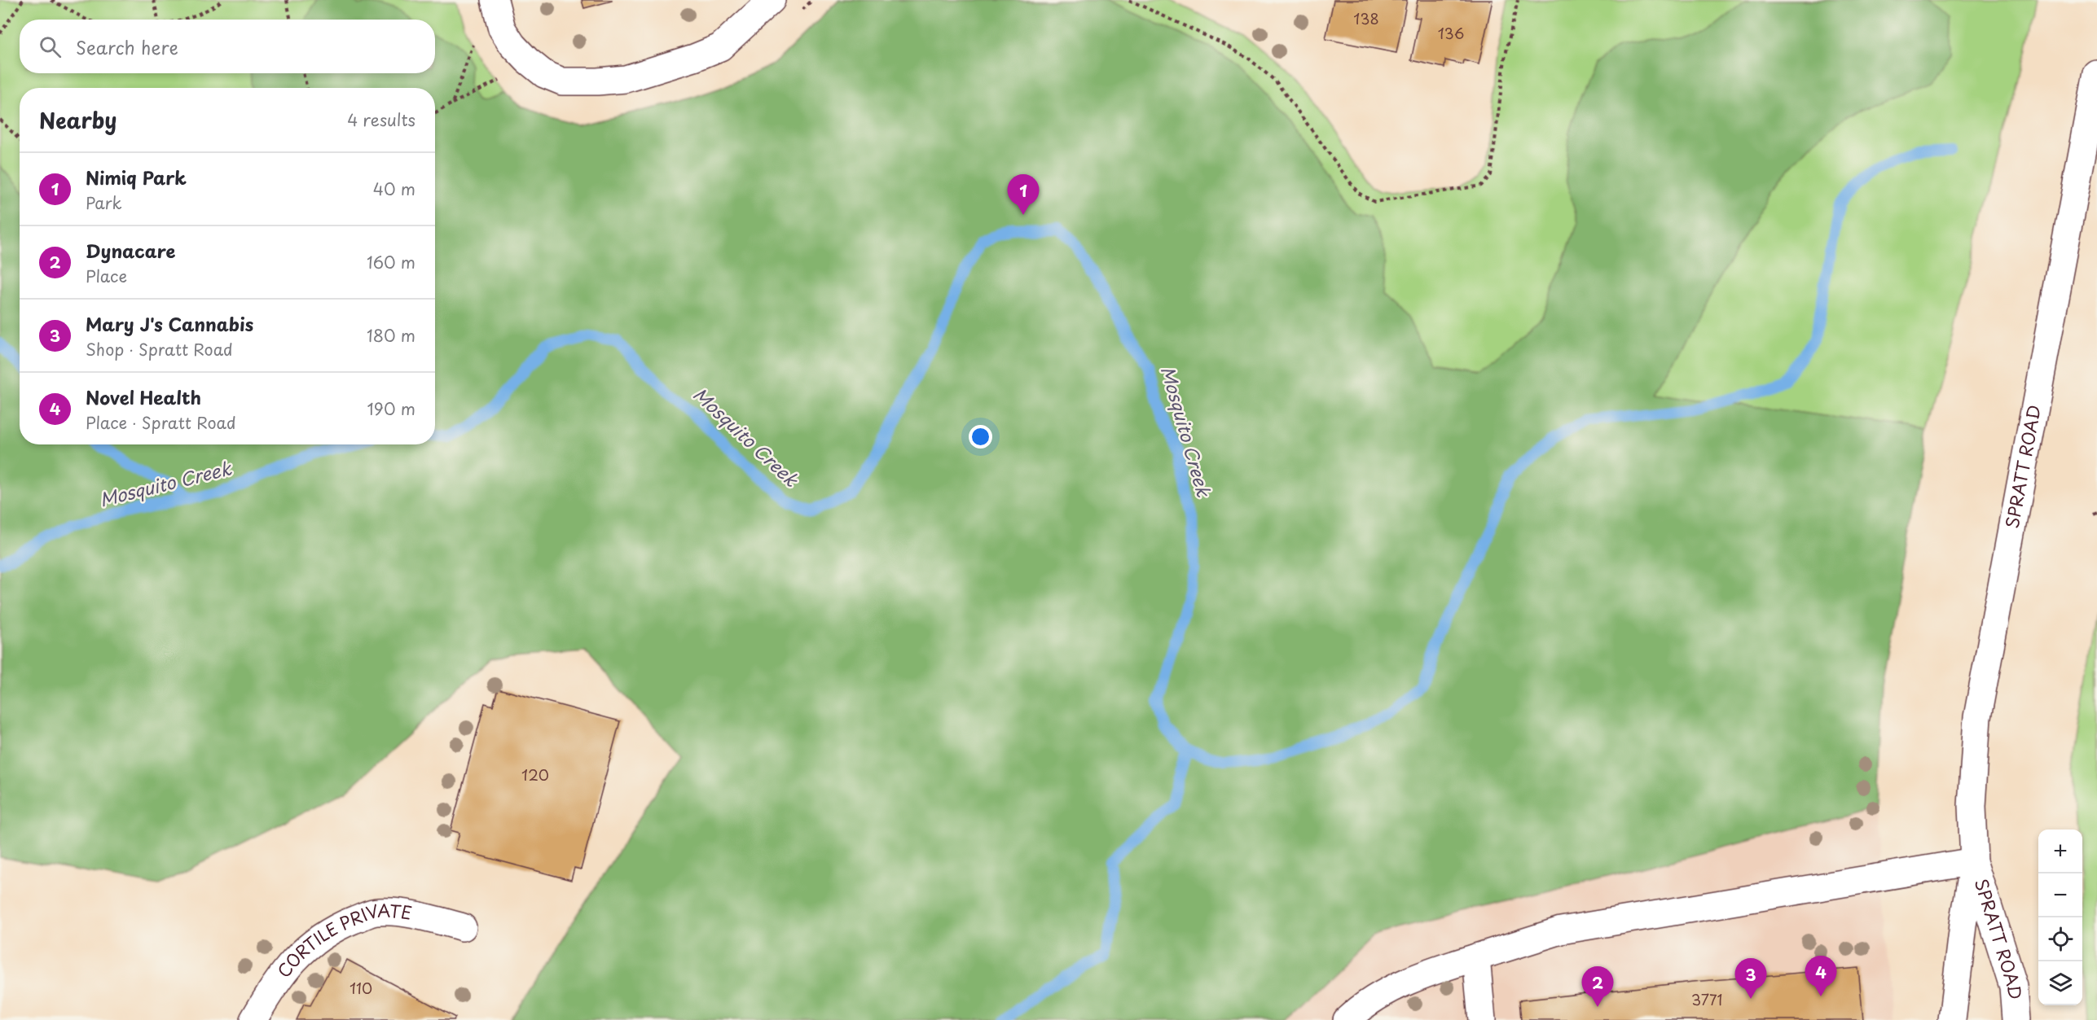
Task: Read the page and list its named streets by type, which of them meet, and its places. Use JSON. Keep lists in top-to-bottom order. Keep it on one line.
{"streets":{"street":["SPRATT ROAD","CORTILE PRIVATE"]},"water":["Mosquito Creek"],"house_numbers":["138","136","120","110","3771"],"page":{"search":"Search here","heading":["Nearby","4 results"],"list":[{"mark":"1","name":"Nimiq Park","note":"Park","value":"40 m"},{"mark":"2","name":"Dynacare","note":"Place","value":"160 m"},{"mark":"3","name":"Mary J's Cannabis","note":"Shop · Spratt Road","value":"180 m"},{"mark":"4","name":"Novel Health","note":"Place · Spratt Road","value":"190 m"}],"pins":["1","4","3","2"],"map_buttons":["+","−"]}}
